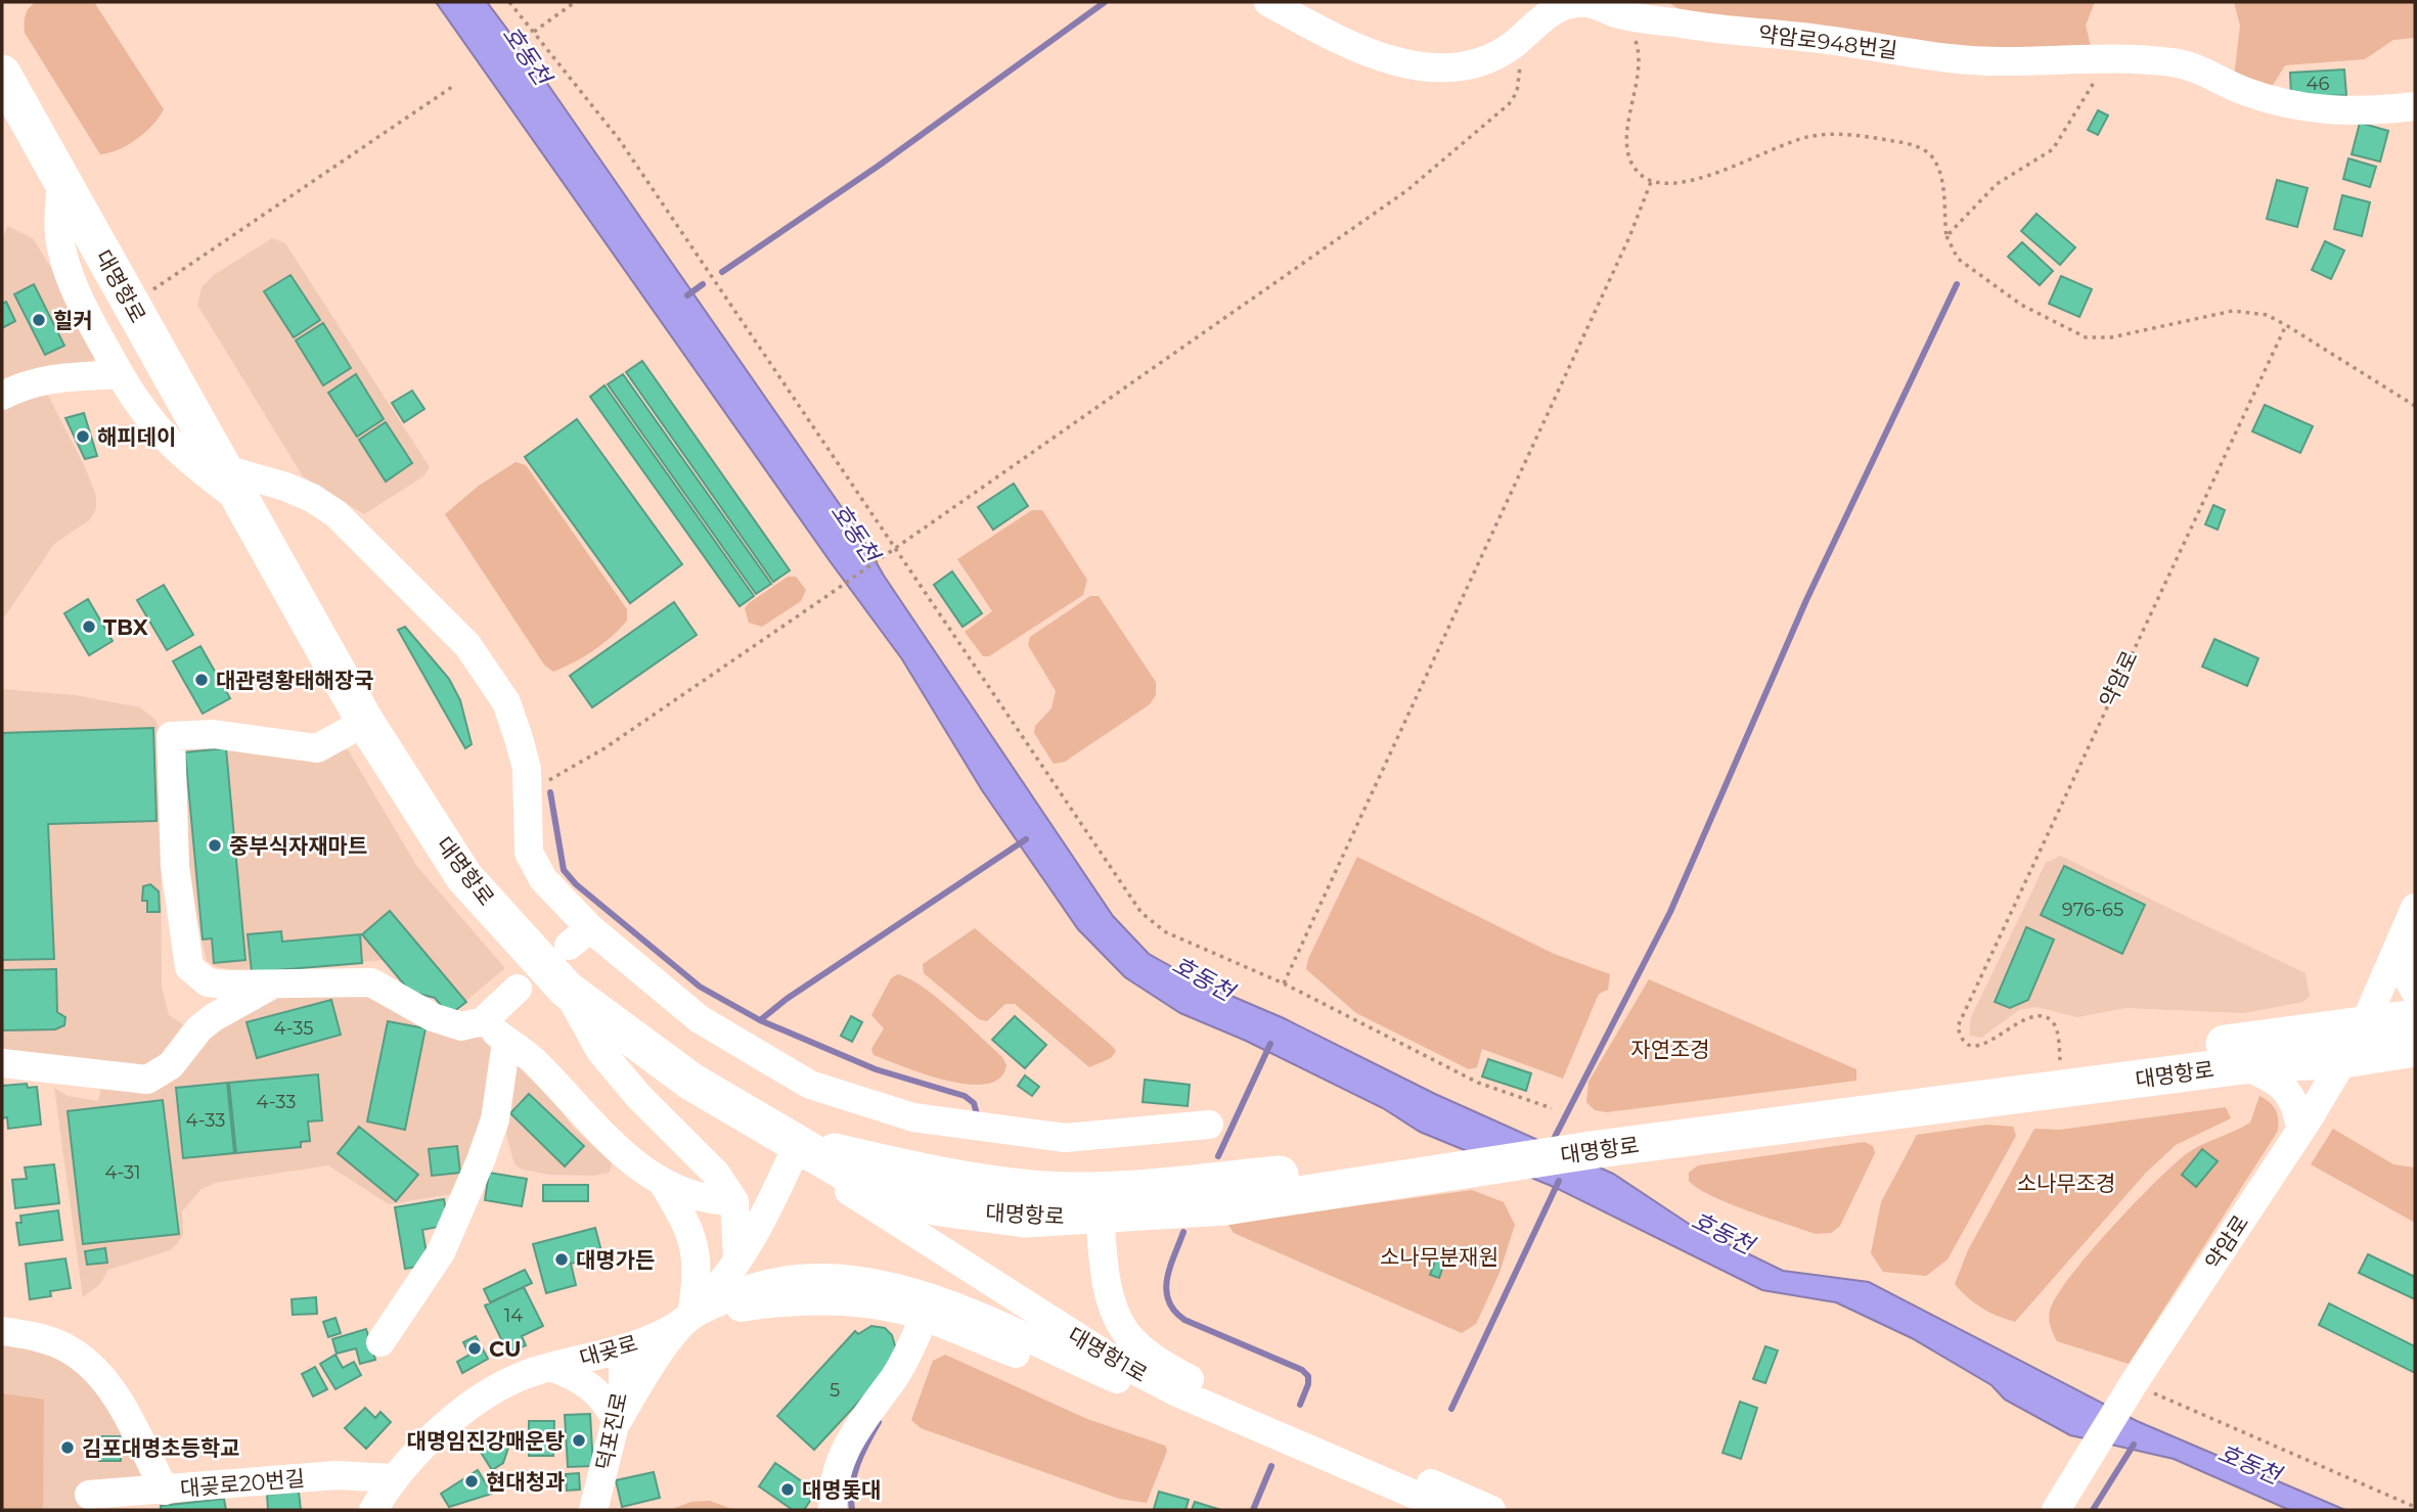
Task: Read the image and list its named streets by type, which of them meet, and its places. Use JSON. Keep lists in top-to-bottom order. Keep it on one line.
{"streets":{"main road":["대명항로"],"street":["약암로948번길","약암로","대곶로","대명항1로","덕포진로","대곶로20번길"]},"crossings":[["대명항로","약암로"],["대명항로","대곶로"],["대명항로","대명항1로"],["대곶로","대명항1로"],["대곶로","덕포진로"],["대곶로","대곶로20번길"]],"water":["호동천"],"parks":["자연조경","소나무조경","소나무분재원"],"places":["힐커","해피데이","TBX","대관령황태해장국","중부식자재마트","대명가든","CU","대명임진강매운탕","김포대명초등학교","현대청과","대명돛대"],"house_numbers":["46","976-65","4-35","4-33","4-33","4-31","14","5"]}
